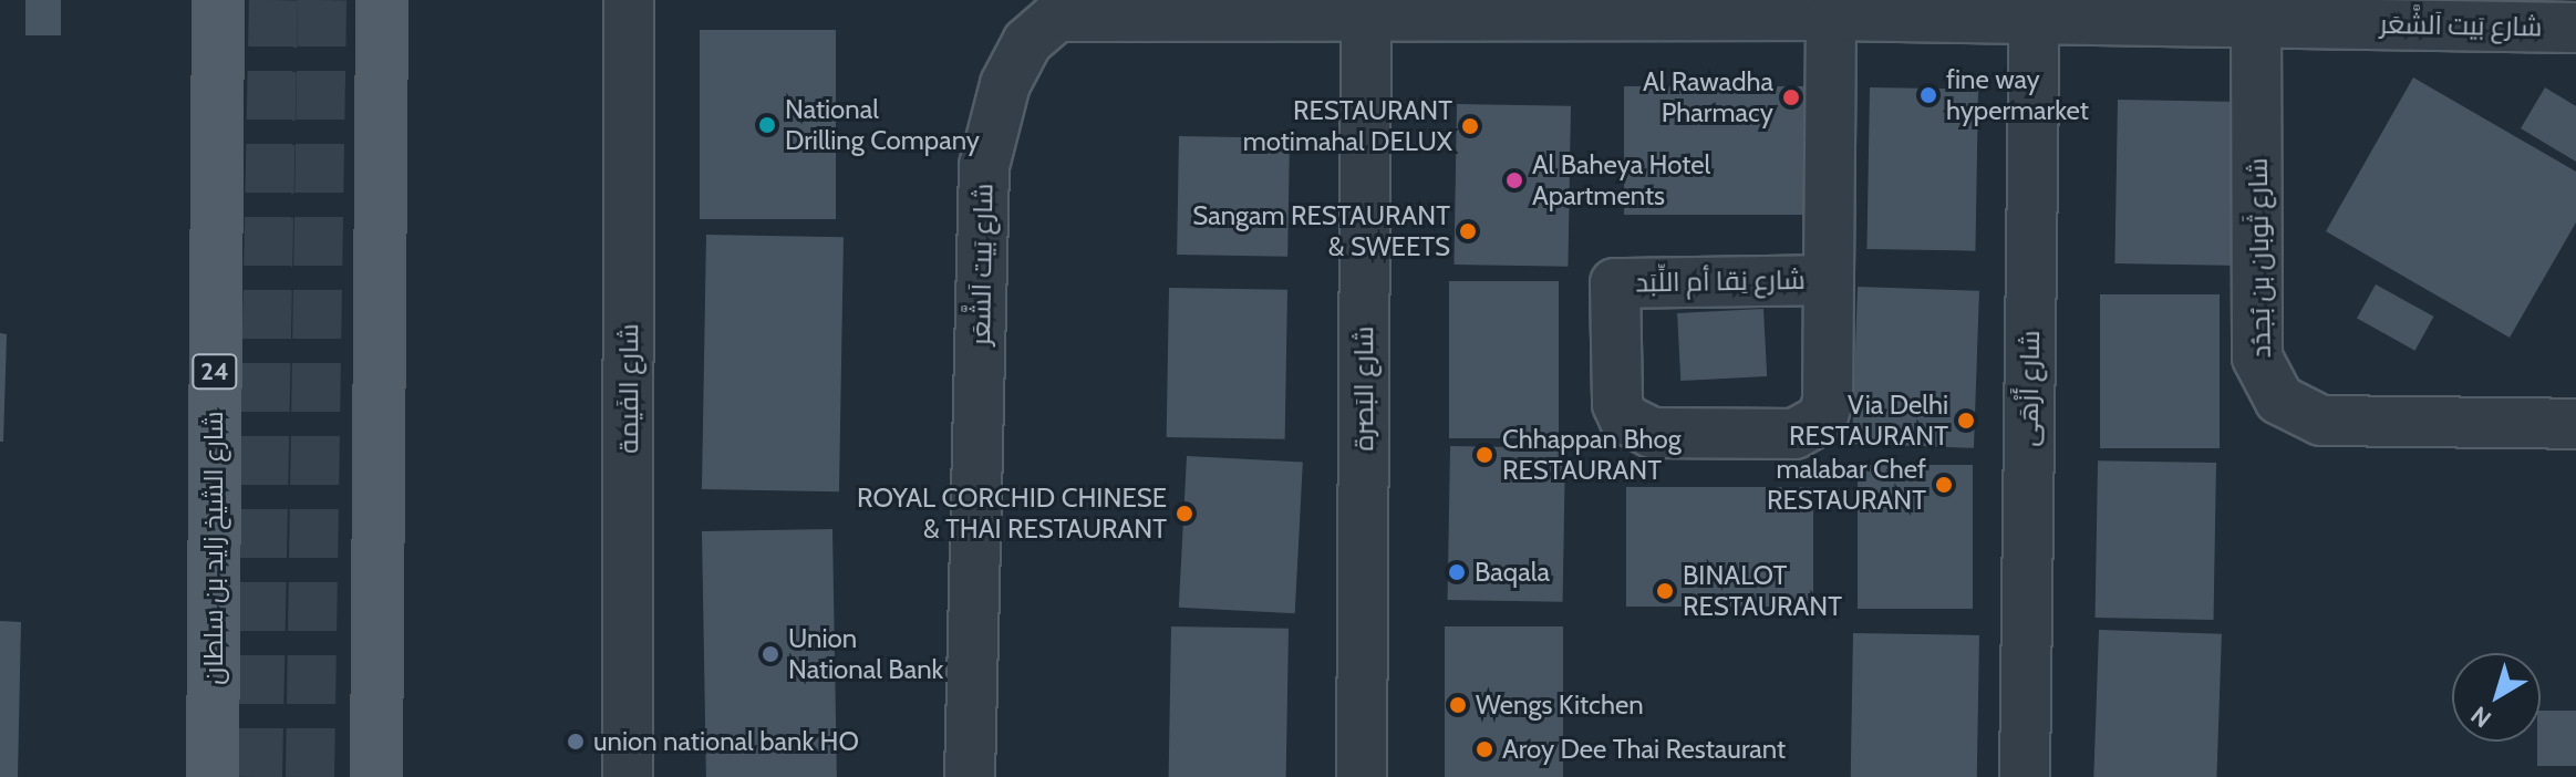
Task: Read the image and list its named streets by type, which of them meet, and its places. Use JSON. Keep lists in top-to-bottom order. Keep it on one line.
{"streets":{"main road":["24","شارع الشيخ زايد بن سلطان"],"street":["شارع بَيت اَلشَّعَر","شارع ثَوبان بن بُجدُد","شارع نِقا أم اللِّبَد","شارع الفَيمة","شارع البَصرة","شارع أَزْهَى"]},"crossings":[["شارع بَيت اَلشَّعَر","شارع ثَوبان بن بُجدُد"],["شارع بَيت اَلشَّعَر","شارع نِقا أم اللِّبَد"],["شارع بَيت اَلشَّعَر","شارع البَصرة"],["شارع بَيت اَلشَّعَر","شارع أَزْهَى"]],"places":["fine way hypermarket","Al Rawadha Pharmacy","National Drilling Company","RESTAURANT motimahal DELUX","Al Baheya Hotel Apartments","Sangam RESTAURANT & SWEETS","Via Delhi RESTAURANT","Chhappan Bhog RESTAURANT","malabar Chef RESTAURANT","ROYAL CORCHID CHINESE & THAI RESTAURANT","Baqala","BINALOT RESTAURANT","Union National Bank","Wengs Kitchen","union national bank HO","Aroy Dee Thai Restaurant"],"north":"bottom left"}
